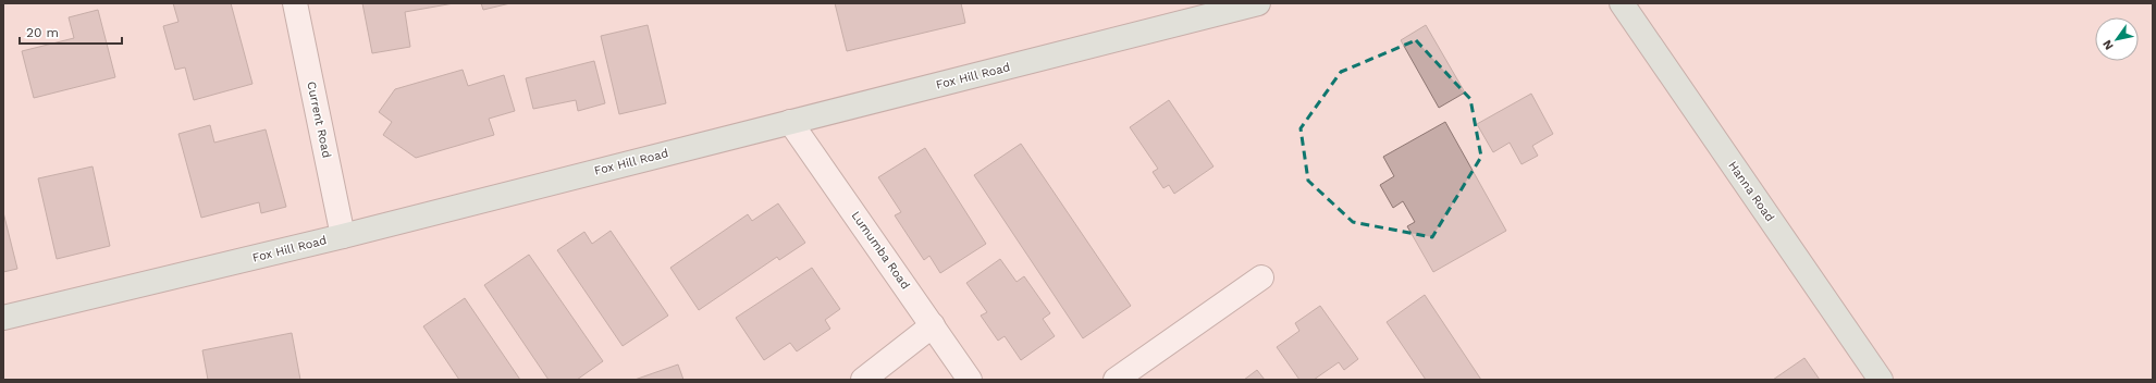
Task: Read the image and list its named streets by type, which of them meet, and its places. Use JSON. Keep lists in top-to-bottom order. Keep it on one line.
{"streets":{"main road":["Fox Hill Road","Hanna Road"],"street":["Current Road","Lumumba Road"]},"crossings":[["Fox Hill Road","Current Road"],["Fox Hill Road","Lumumba Road"]],"scale_bar":"20 m","north":"bottom left"}
